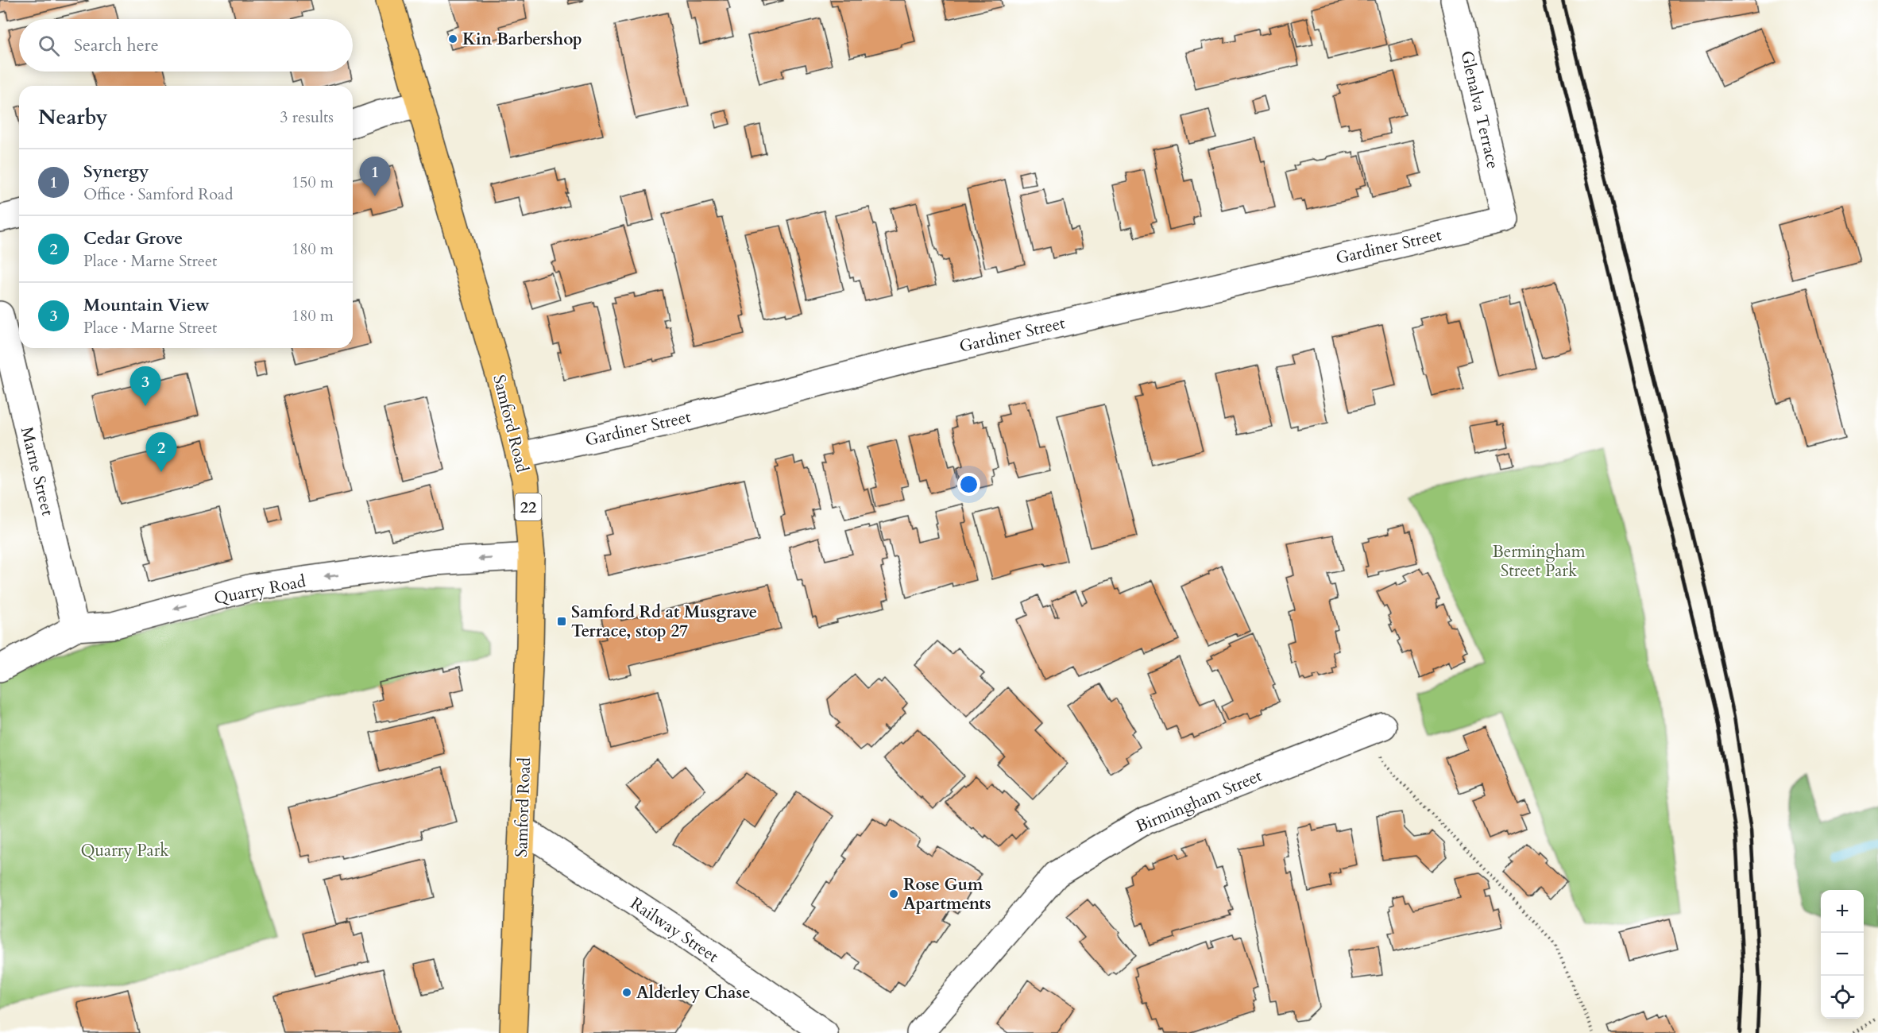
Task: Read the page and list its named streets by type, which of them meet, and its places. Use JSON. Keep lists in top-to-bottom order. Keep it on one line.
{"streets":{"main road":["Samford Road","22"],"street":["Glenalva Terrace","Gardiner Street","Marne Street","Quarry Road","Birmingham Street","Railway Street"]},"crossings":[["Glenalva Terrace","Gardiner Street"],["Gardiner Street","Samford Road"],["Samford Road","Quarry Road"],["Samford Road","Railway Street"],["Marne Street","Quarry Road"]],"one_way":["Quarry Road"],"parks":["Bermingham Street Park","Quarry Park"],"places":{"other":["Kin Barbershop","Rose Gum Apartments","Alderley Chase"],"transit":["Samford Rd at Musgrave Terrace, stop 27"]},"page":{"search":"Search here","heading":["Nearby","3 results"],"list":[{"mark":"1","name":"Synergy","note":"Office · Samford Road","value":"150 m"},{"mark":"2","name":"Cedar Grove","note":"Place · Marne Street","value":"180 m"},{"mark":"3","name":"Mountain View","note":"Place · Marne Street","value":"180 m"}],"pins":["1","3","2"],"map_buttons":["+","−"]}}
